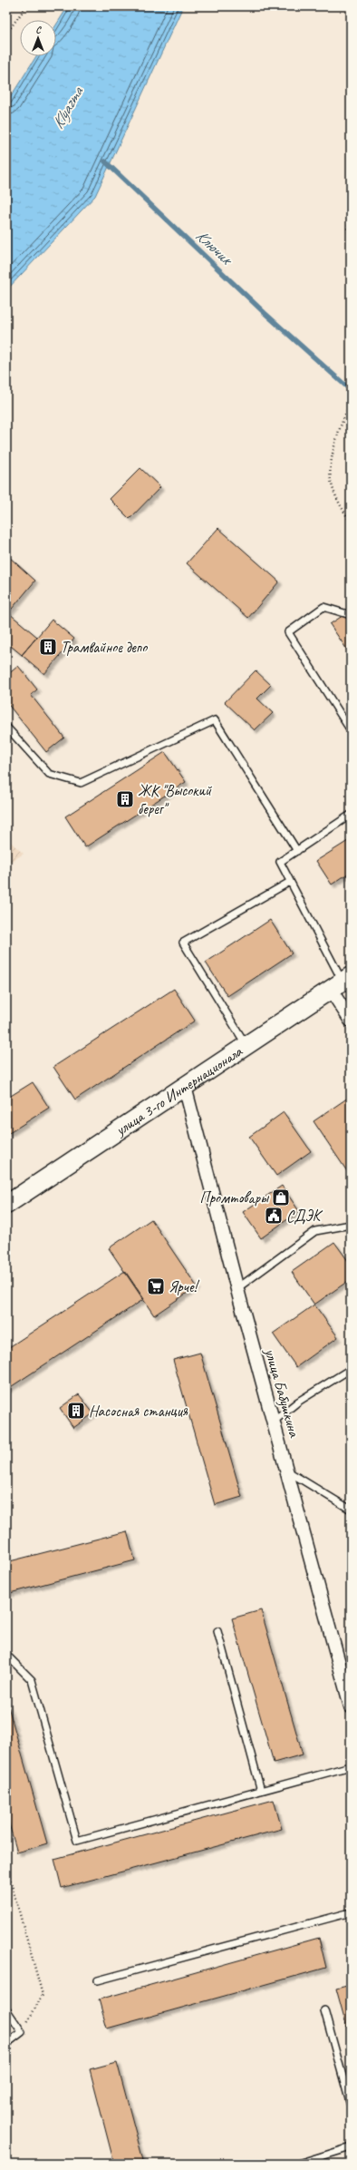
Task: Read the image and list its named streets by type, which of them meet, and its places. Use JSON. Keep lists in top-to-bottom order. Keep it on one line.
{"streets":{"main road":["улица 3-го Интернационала"],"street":["улица Бабушкина"]},"crossings":[["улица 3-го Интернационала","улица Бабушкина"]],"water":["Klyazma","Ключик"],"places":{"building":["Трамвайное депо","ЖК \"Высокий берег\"","Насосная станция"],"shop":["Промтовары"],"public building":["СДЭК"],"supermarket":["Ярче!"]},"north":"top"}
